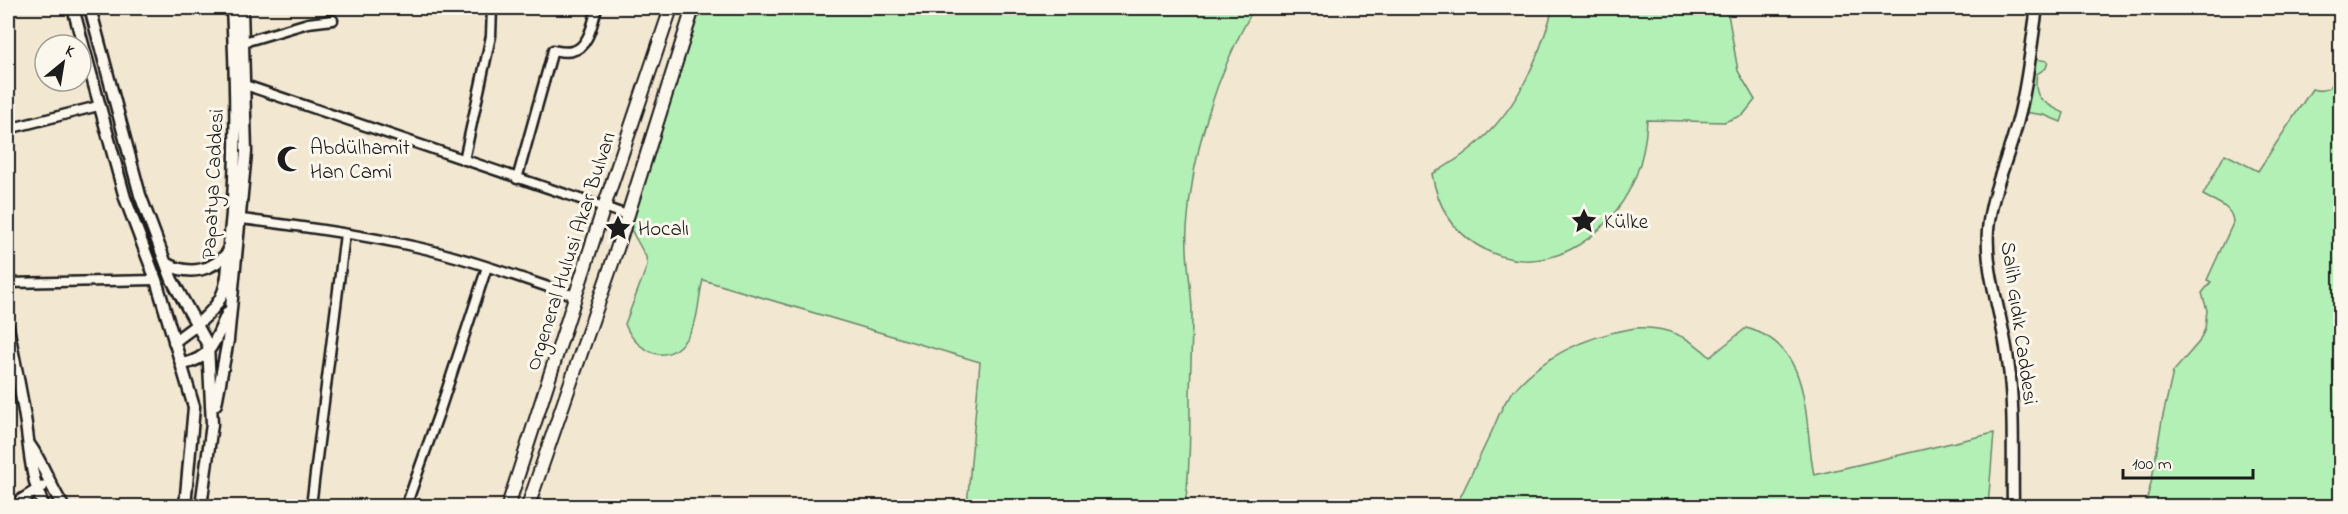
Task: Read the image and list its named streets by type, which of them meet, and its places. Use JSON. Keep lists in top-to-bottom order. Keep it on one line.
{"streets":{"main road":["Orgeneral Hulusi Akar Bulvarı"],"street":["Papatya Caddesi","Salih Gıdık Caddesi"]},"places":{"mosque":["Abdülhamit Han Cami"],"place":["Külke","Hocalı"]},"scale_bar":"100 m","north":"top right"}
